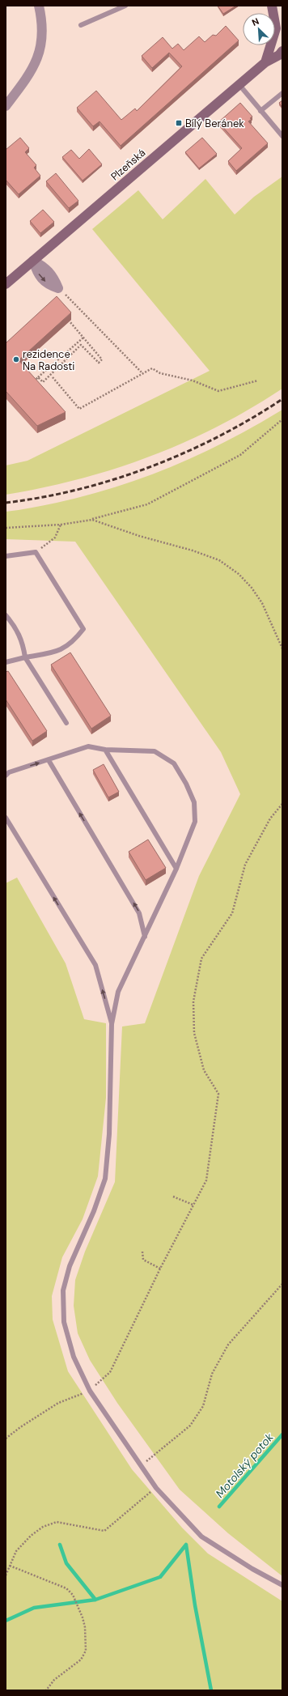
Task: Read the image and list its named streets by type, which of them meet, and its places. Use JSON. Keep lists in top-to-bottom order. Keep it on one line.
{"streets":{"main road":["Plzeňská"]},"water":["Motolský potok"],"places":{"transit":["Bílý Beránek"],"other":["rezidence Na Radosti"]},"north":"top left"}
